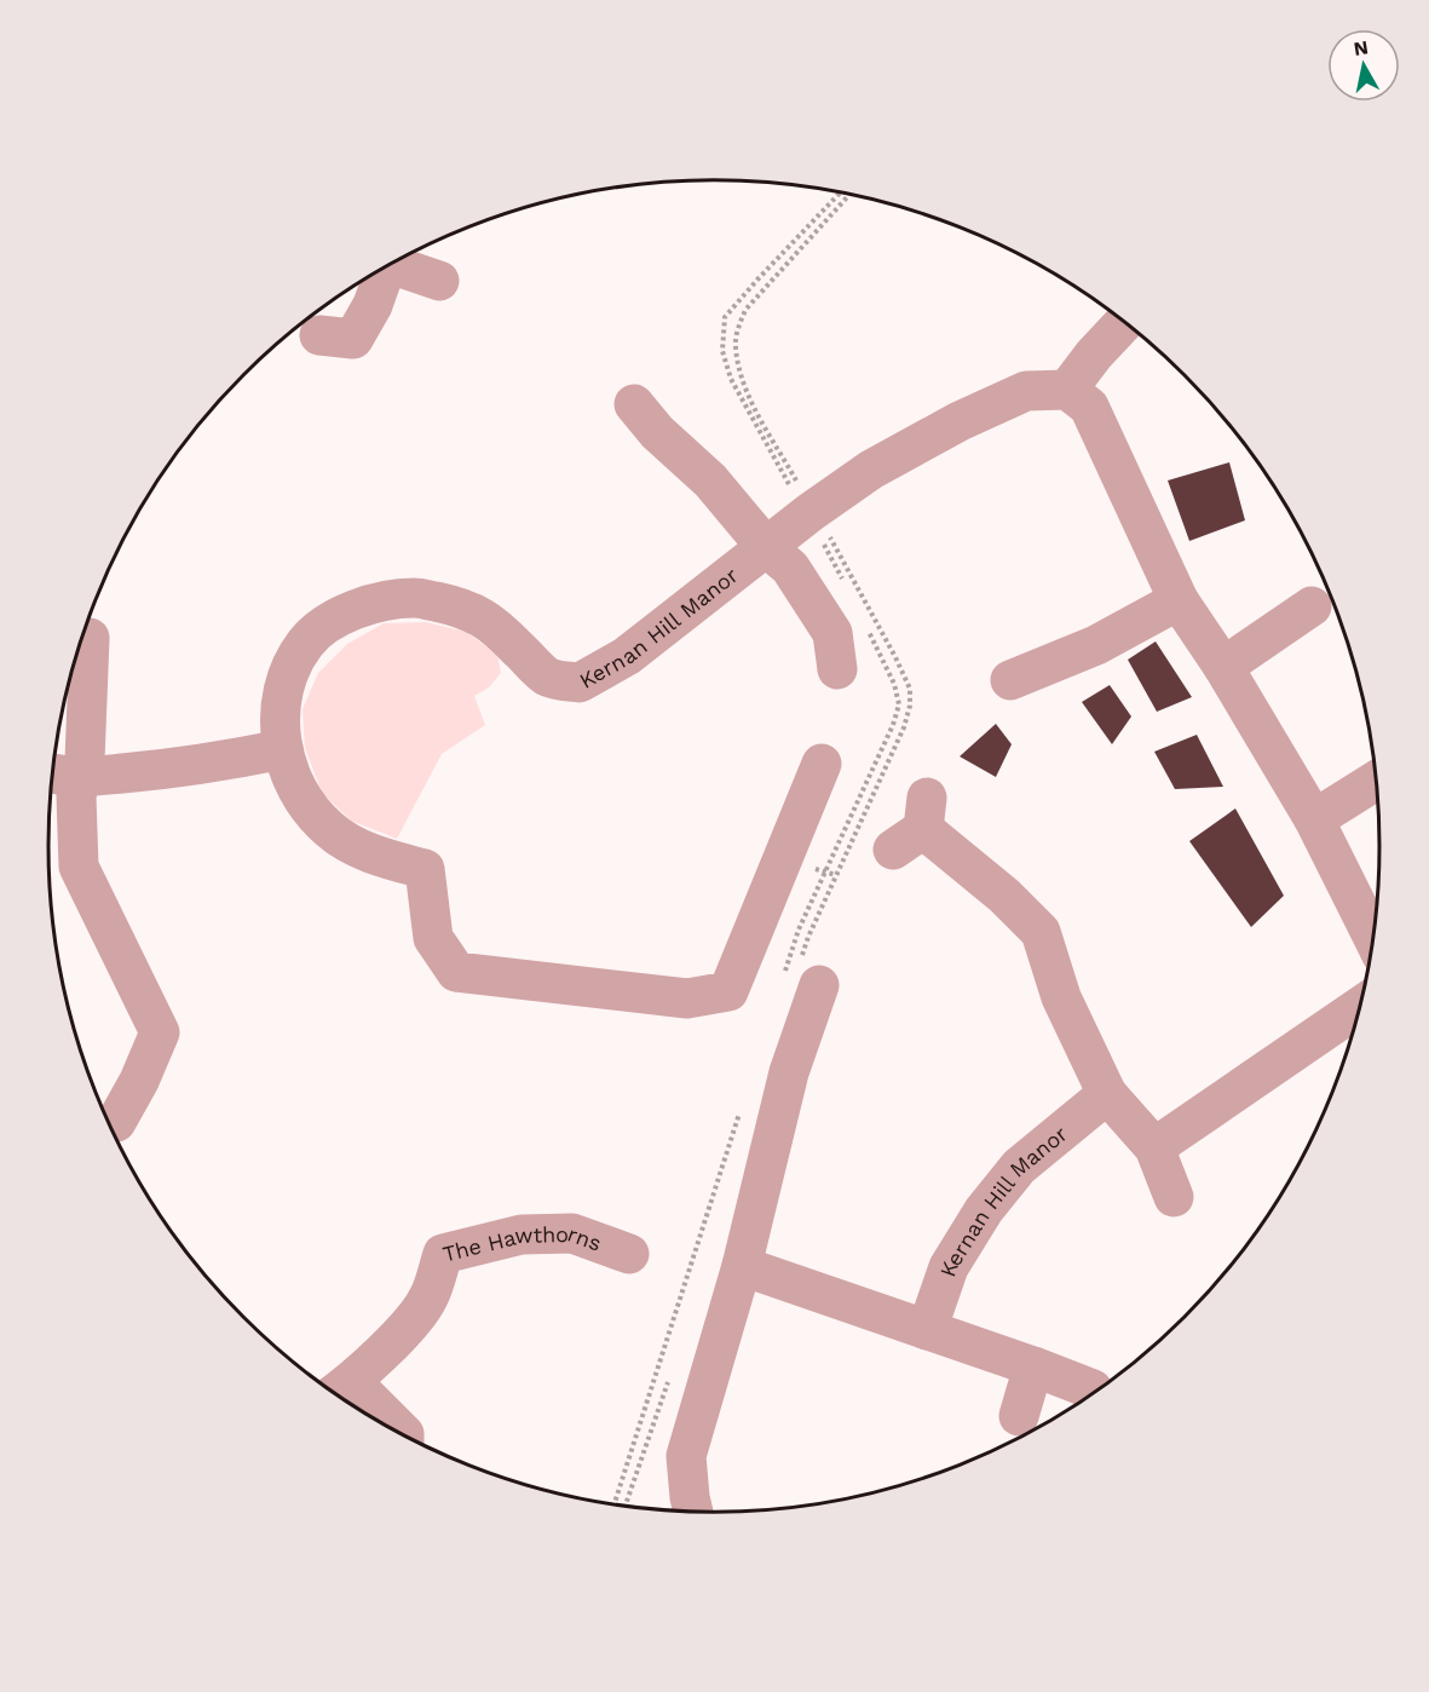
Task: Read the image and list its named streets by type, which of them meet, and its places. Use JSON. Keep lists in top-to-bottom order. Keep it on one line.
{"streets":{"street":["Kernan Hill Manor","The Hawthorns"]},"north":"top"}
